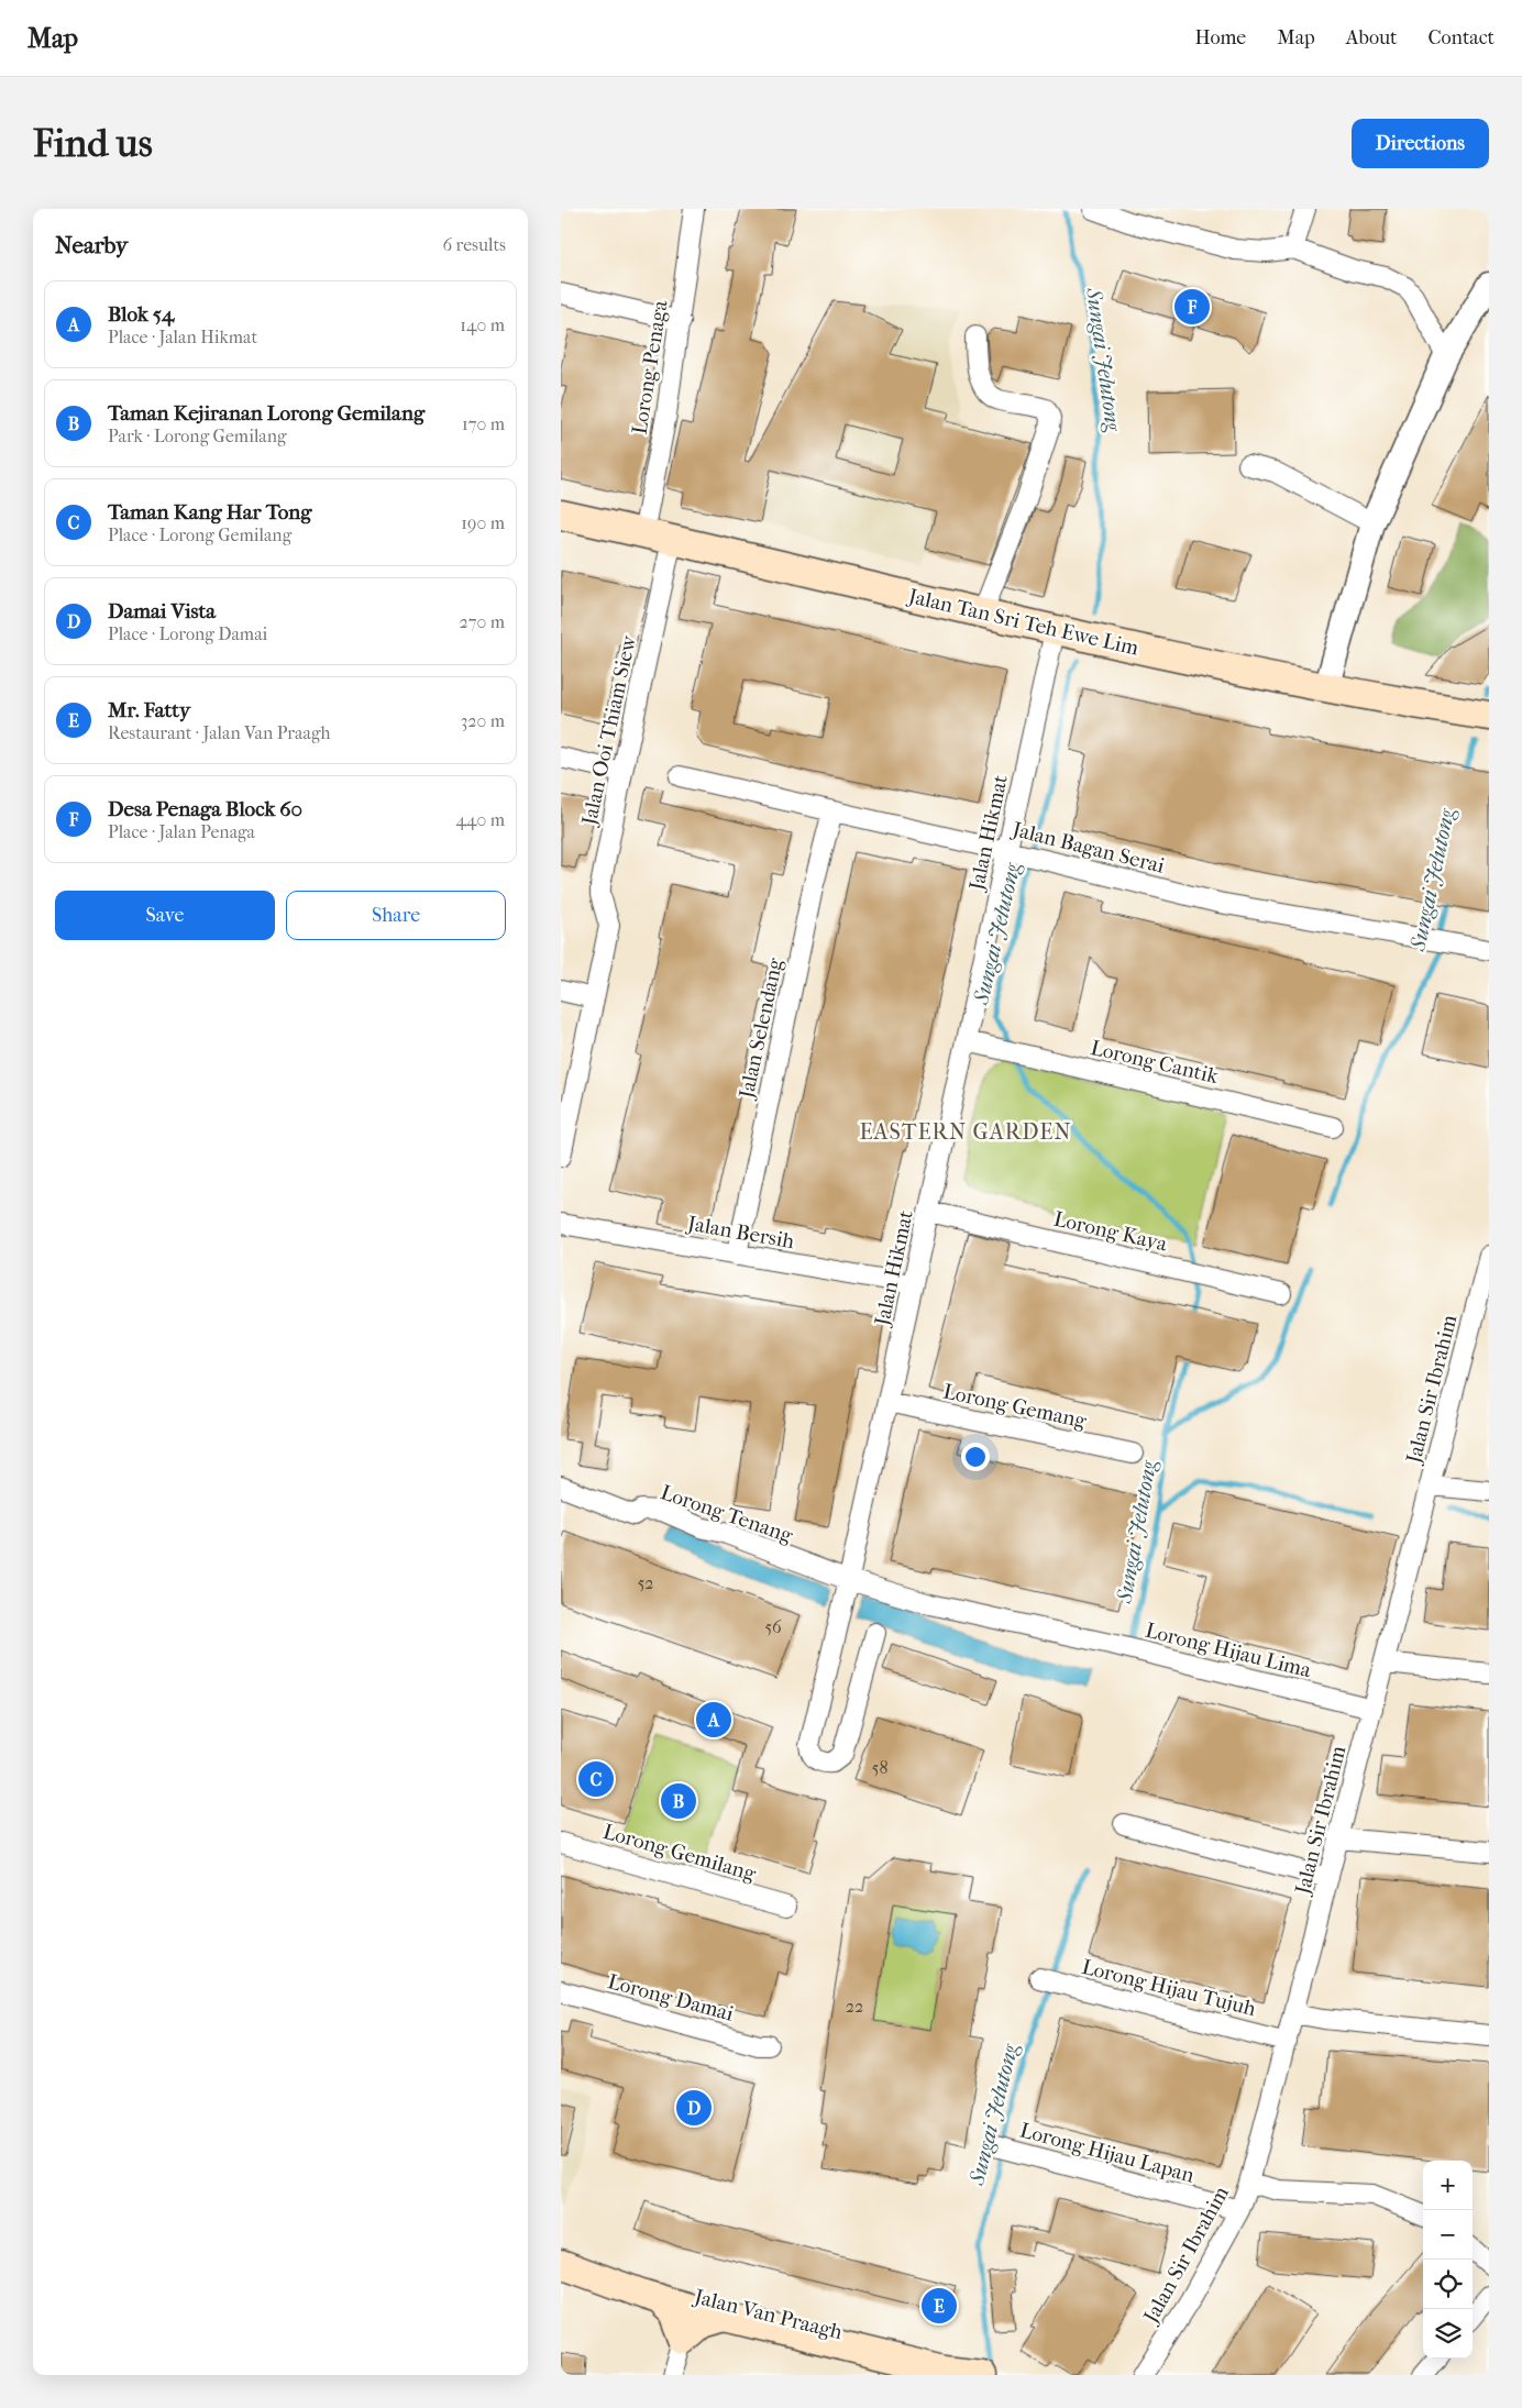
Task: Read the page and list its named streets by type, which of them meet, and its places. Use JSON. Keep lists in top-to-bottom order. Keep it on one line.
{"streets":{"main road":["Jalan Tan Sri Teh Ewe Lim","Jalan Van Praagh"],"street":["Lorong Penaga","Jalan Ooi Thiam Siew","Jalan Hikmat","Jalan Bagan Serai","Jalan Selendang","Lorong Cantik","Lorong Kaya","Jalan Bersih","Jalan Sir Ibrahim","Lorong Gemang","Lorong Tenang","Lorong Hijau Lima","Lorong Gemilang","Lorong Hijau Tujuh","Lorong Damai","Lorong Hijau Lapan"]},"crossings":[["Lorong Penaga","Jalan Tan Sri Teh Ewe Lim"],["Jalan Tan Sri Teh Ewe Lim","Jalan Ooi Thiam Siew"],["Jalan Tan Sri Teh Ewe Lim","Jalan Hikmat"],["Jalan Hikmat","Jalan Bagan Serai"],["Jalan Hikmat","Lorong Cantik"],["Jalan Hikmat","Lorong Kaya"],["Jalan Hikmat","Jalan Bersih"],["Jalan Hikmat","Lorong Gemang"],["Jalan Hikmat","Lorong Tenang"],["Jalan Hikmat","Lorong Hijau Lima"],["Jalan Bagan Serai","Jalan Selendang"],["Jalan Selendang","Jalan Bersih"],["Jalan Sir Ibrahim","Lorong Hijau Lima"],["Jalan Sir Ibrahim","Lorong Hijau Tujuh"],["Jalan Sir Ibrahim","Lorong Hijau Lapan"],["Lorong Tenang","Lorong Hijau Lima"]],"districts":["EASTERN GARDEN"],"water":["Sungai Jelutong"],"house_numbers":["52","56","58","22"],"page":{"header":"Map","nav":["Home","Map","About","Contact"],"buttons":["Directions",["Save","Share"]],"title":"Find us","heading":["Nearby","6 results"],"list":[{"mark":"A","name":"Blok 54","note":"Place · Jalan Hikmat","value":"140 m"},{"mark":"B","name":"Taman Kejiranan Lorong Gemilang","note":"Park · Lorong Gemilang","value":"170 m"},{"mark":"C","name":"Taman Kang Har Tong","note":"Place · Lorong Gemilang","value":"190 m"},{"mark":"D","name":"Damai Vista","note":"Place · Lorong Damai","value":"270 m"},{"mark":"E","name":"Mr. Fatty","note":"Restaurant · Jalan Van Praagh","value":"320 m"},{"mark":"F","name":"Desa Penaga Block 60","note":"Place · Jalan Penaga","value":"440 m"}],"pins":["F","A","C","B","D","E"],"map_buttons":["+","−"]}}
